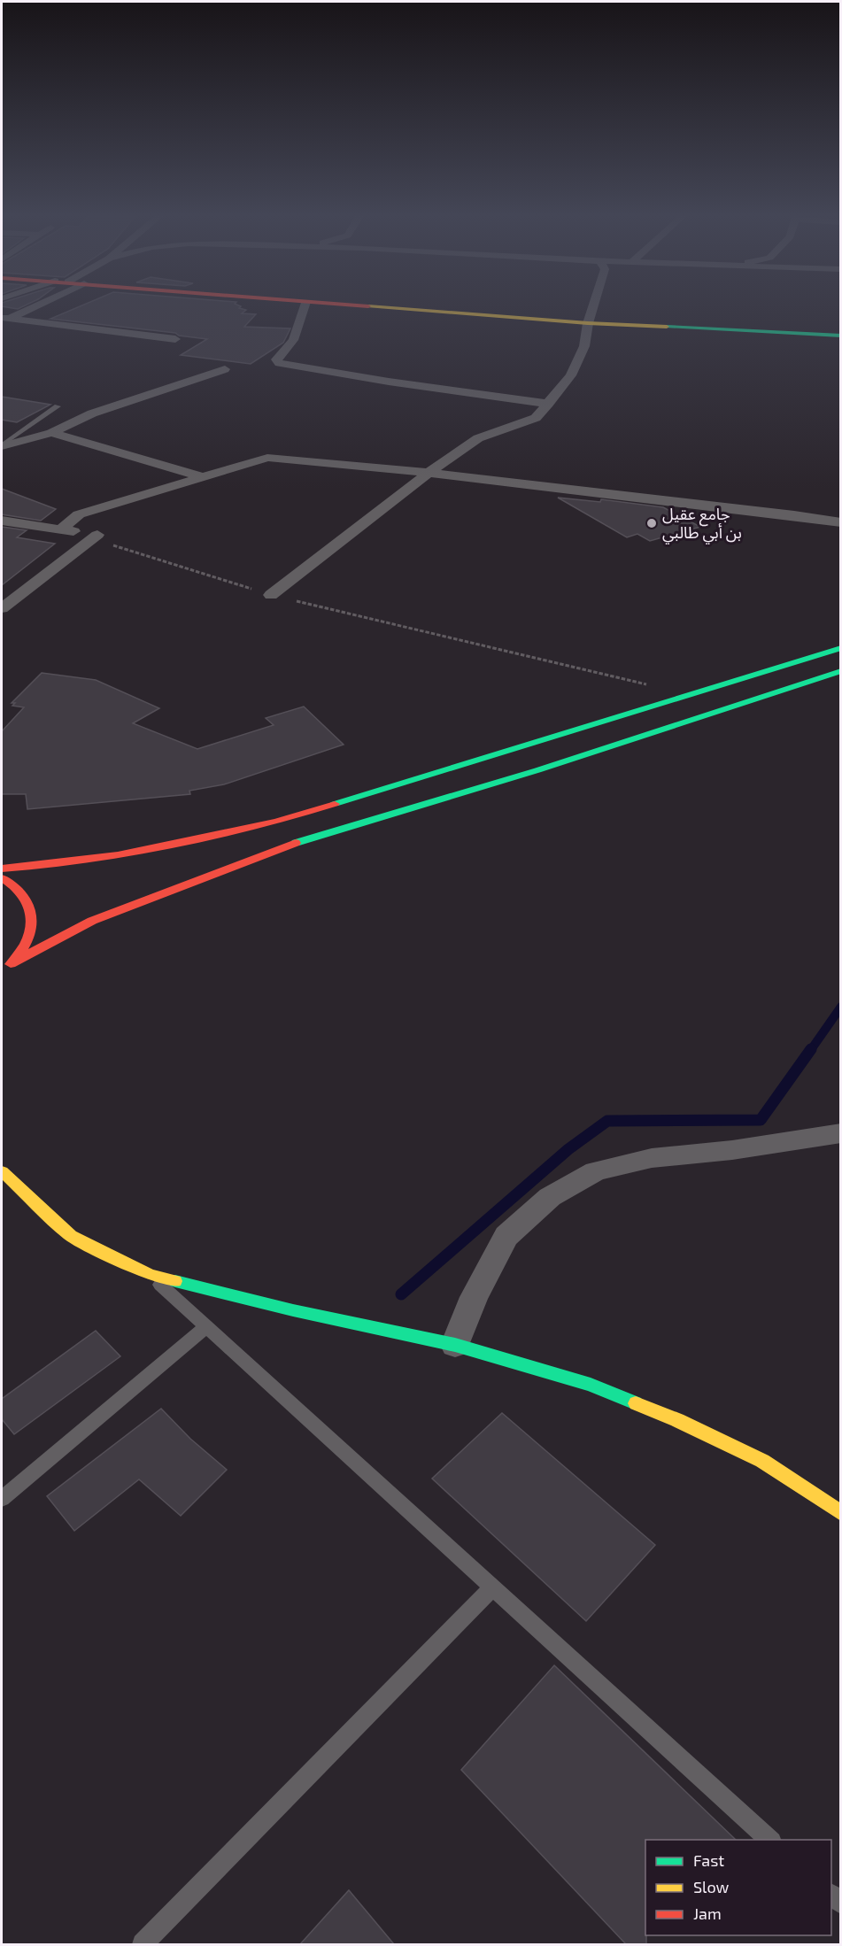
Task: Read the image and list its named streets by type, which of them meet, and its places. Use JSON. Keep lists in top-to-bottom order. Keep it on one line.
{"places":["جامع عقيل بن أبي طالبي"],"legend":["Fast","Slow","Jam"]}
